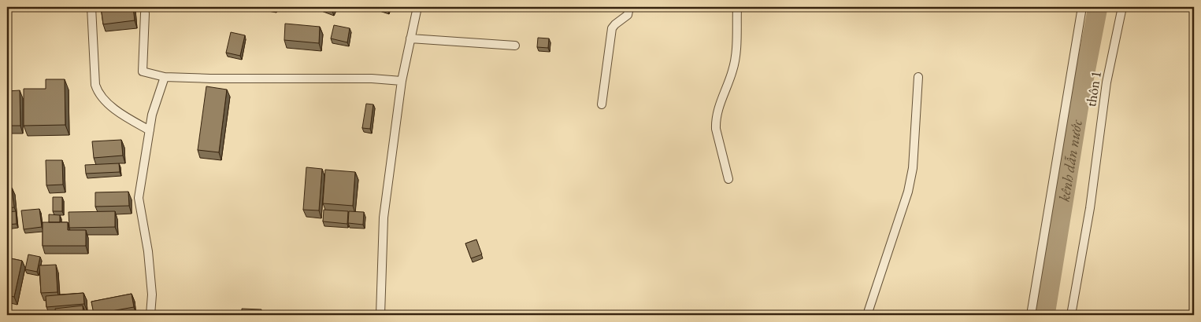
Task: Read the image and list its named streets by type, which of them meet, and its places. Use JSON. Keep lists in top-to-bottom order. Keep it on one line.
{"streets":{"lane":["thôn 1"]},"water":["kênh dẫn nước"]}
